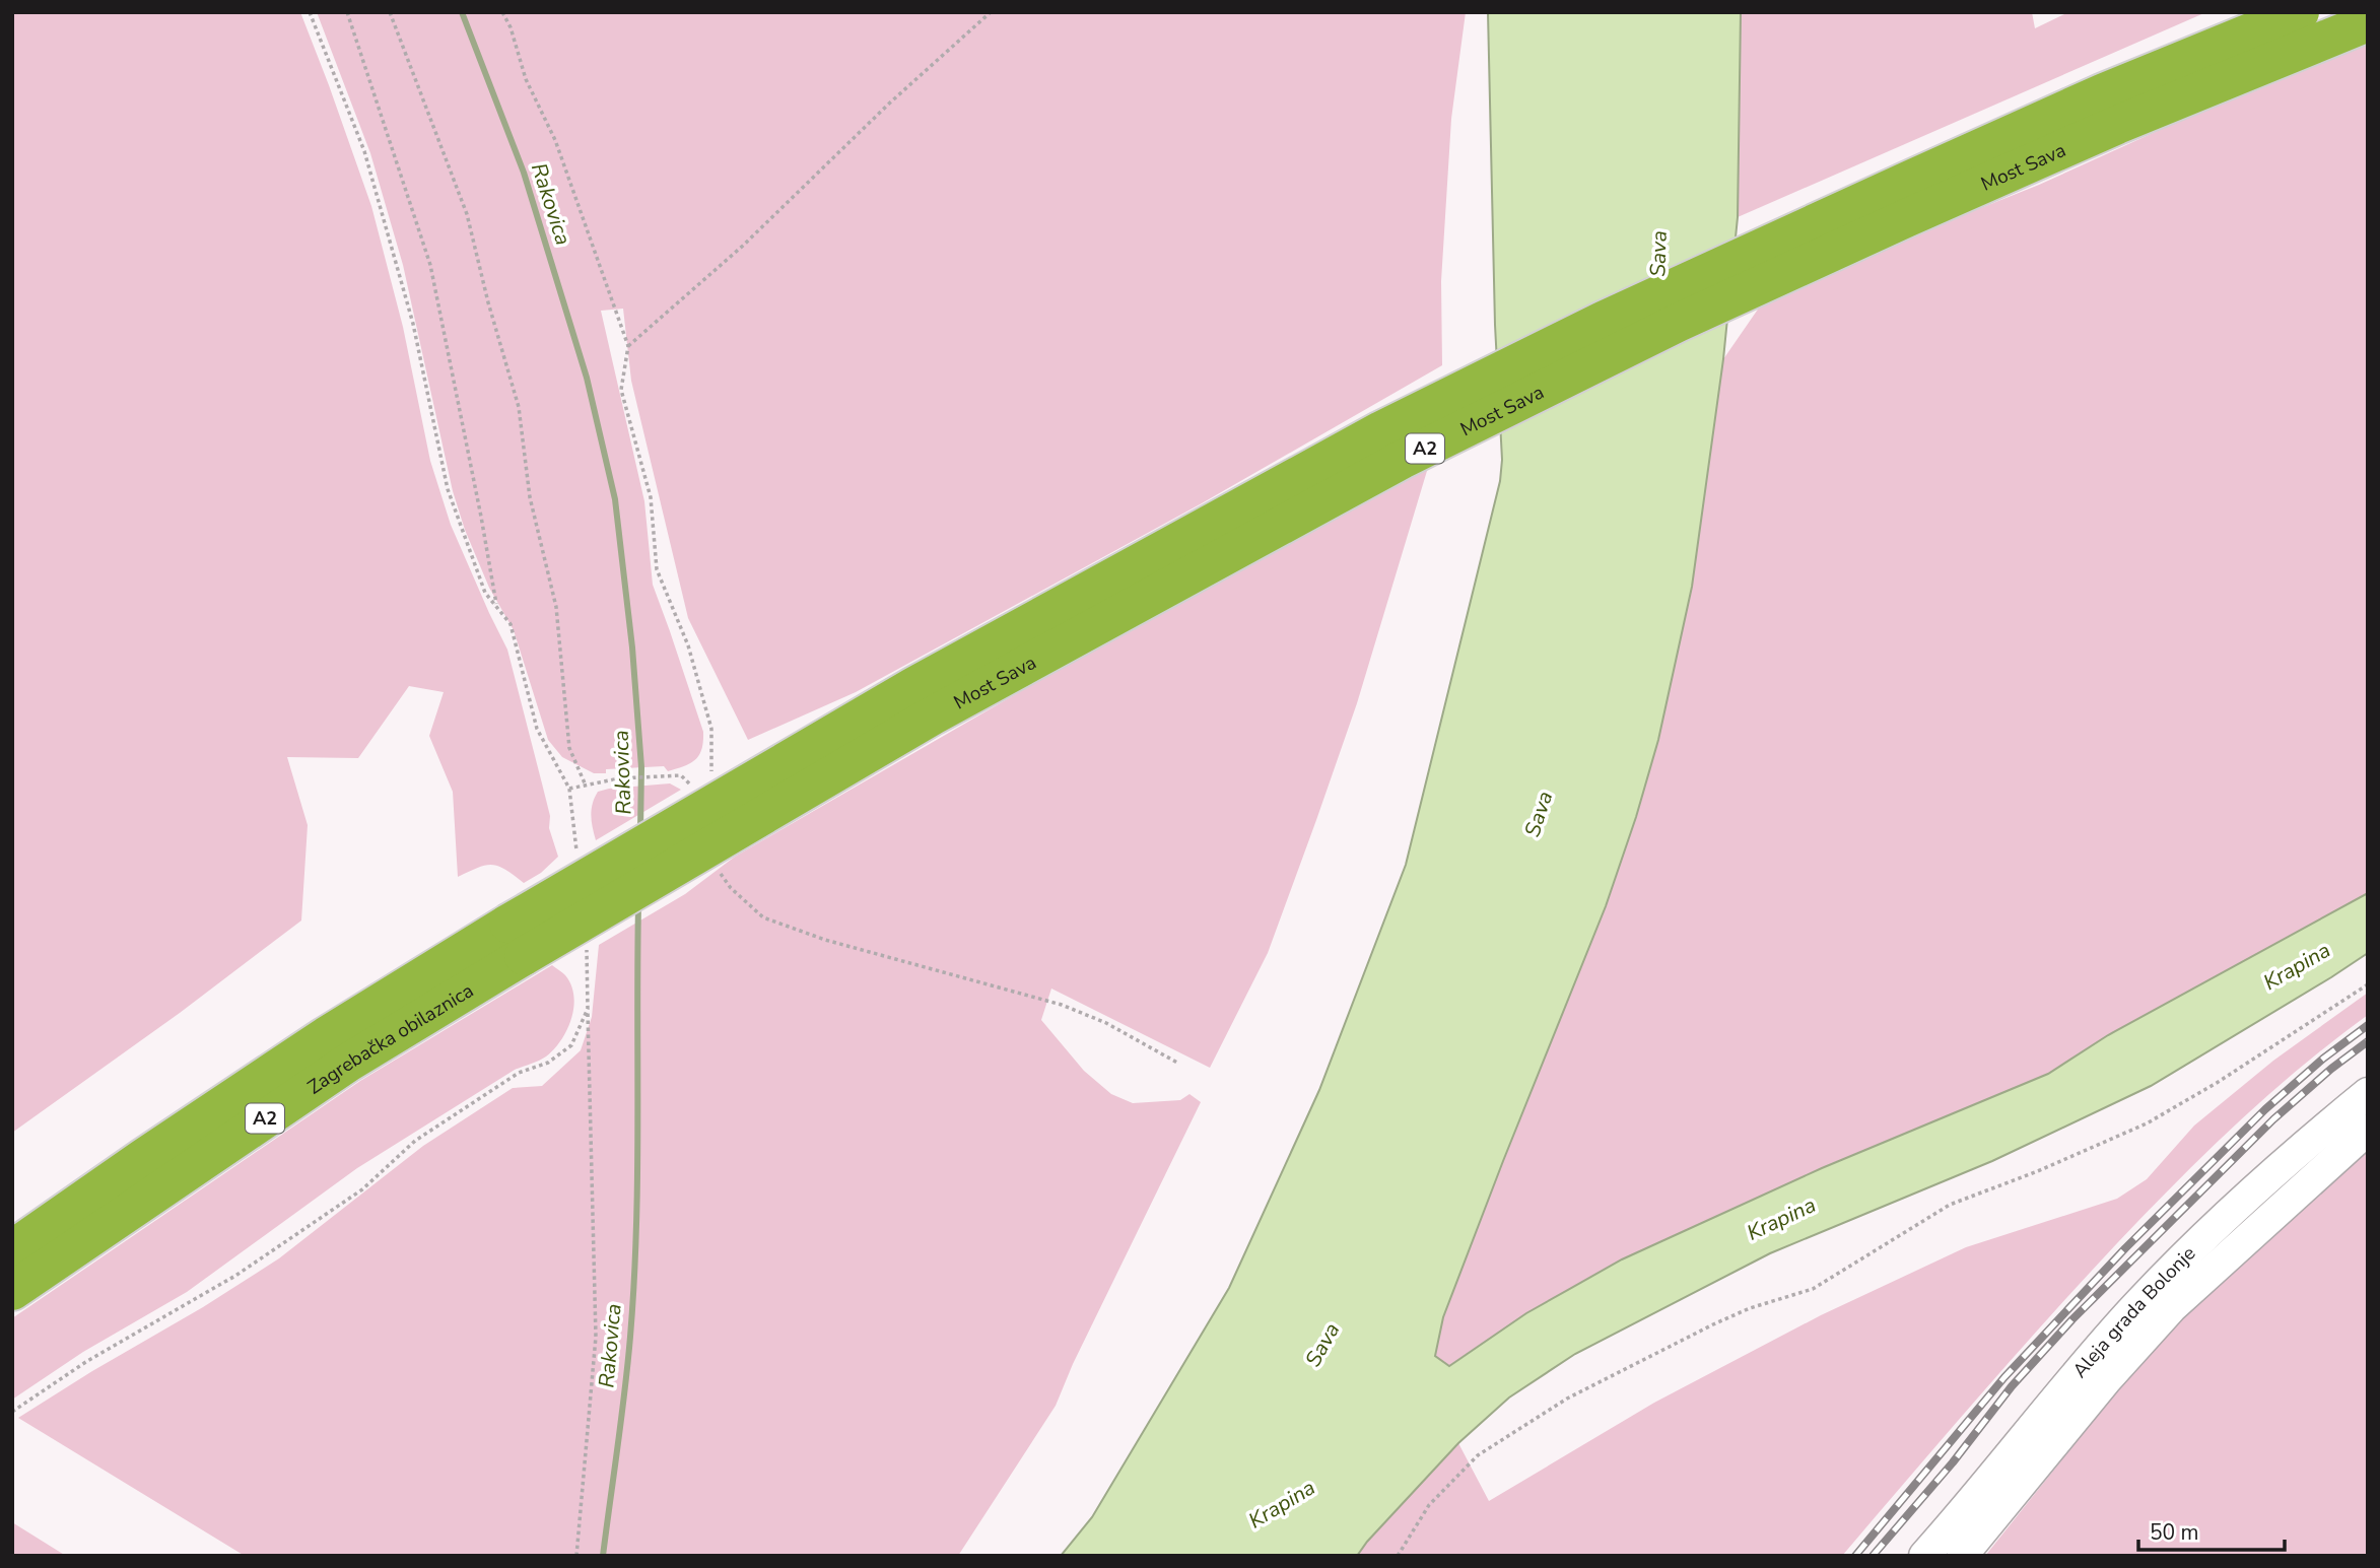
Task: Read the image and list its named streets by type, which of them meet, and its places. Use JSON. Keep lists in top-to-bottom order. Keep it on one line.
{"streets":{"highway":["Most Sava","A2","Zagrebačka obilaznica"],"main road":["Aleja grada Bolonje"]},"crossings":[["Most Sava","Zagrebačka obilaznica"]],"water":["Rakovica","Sava","Krapina"],"scale_bar":"50 m"}
